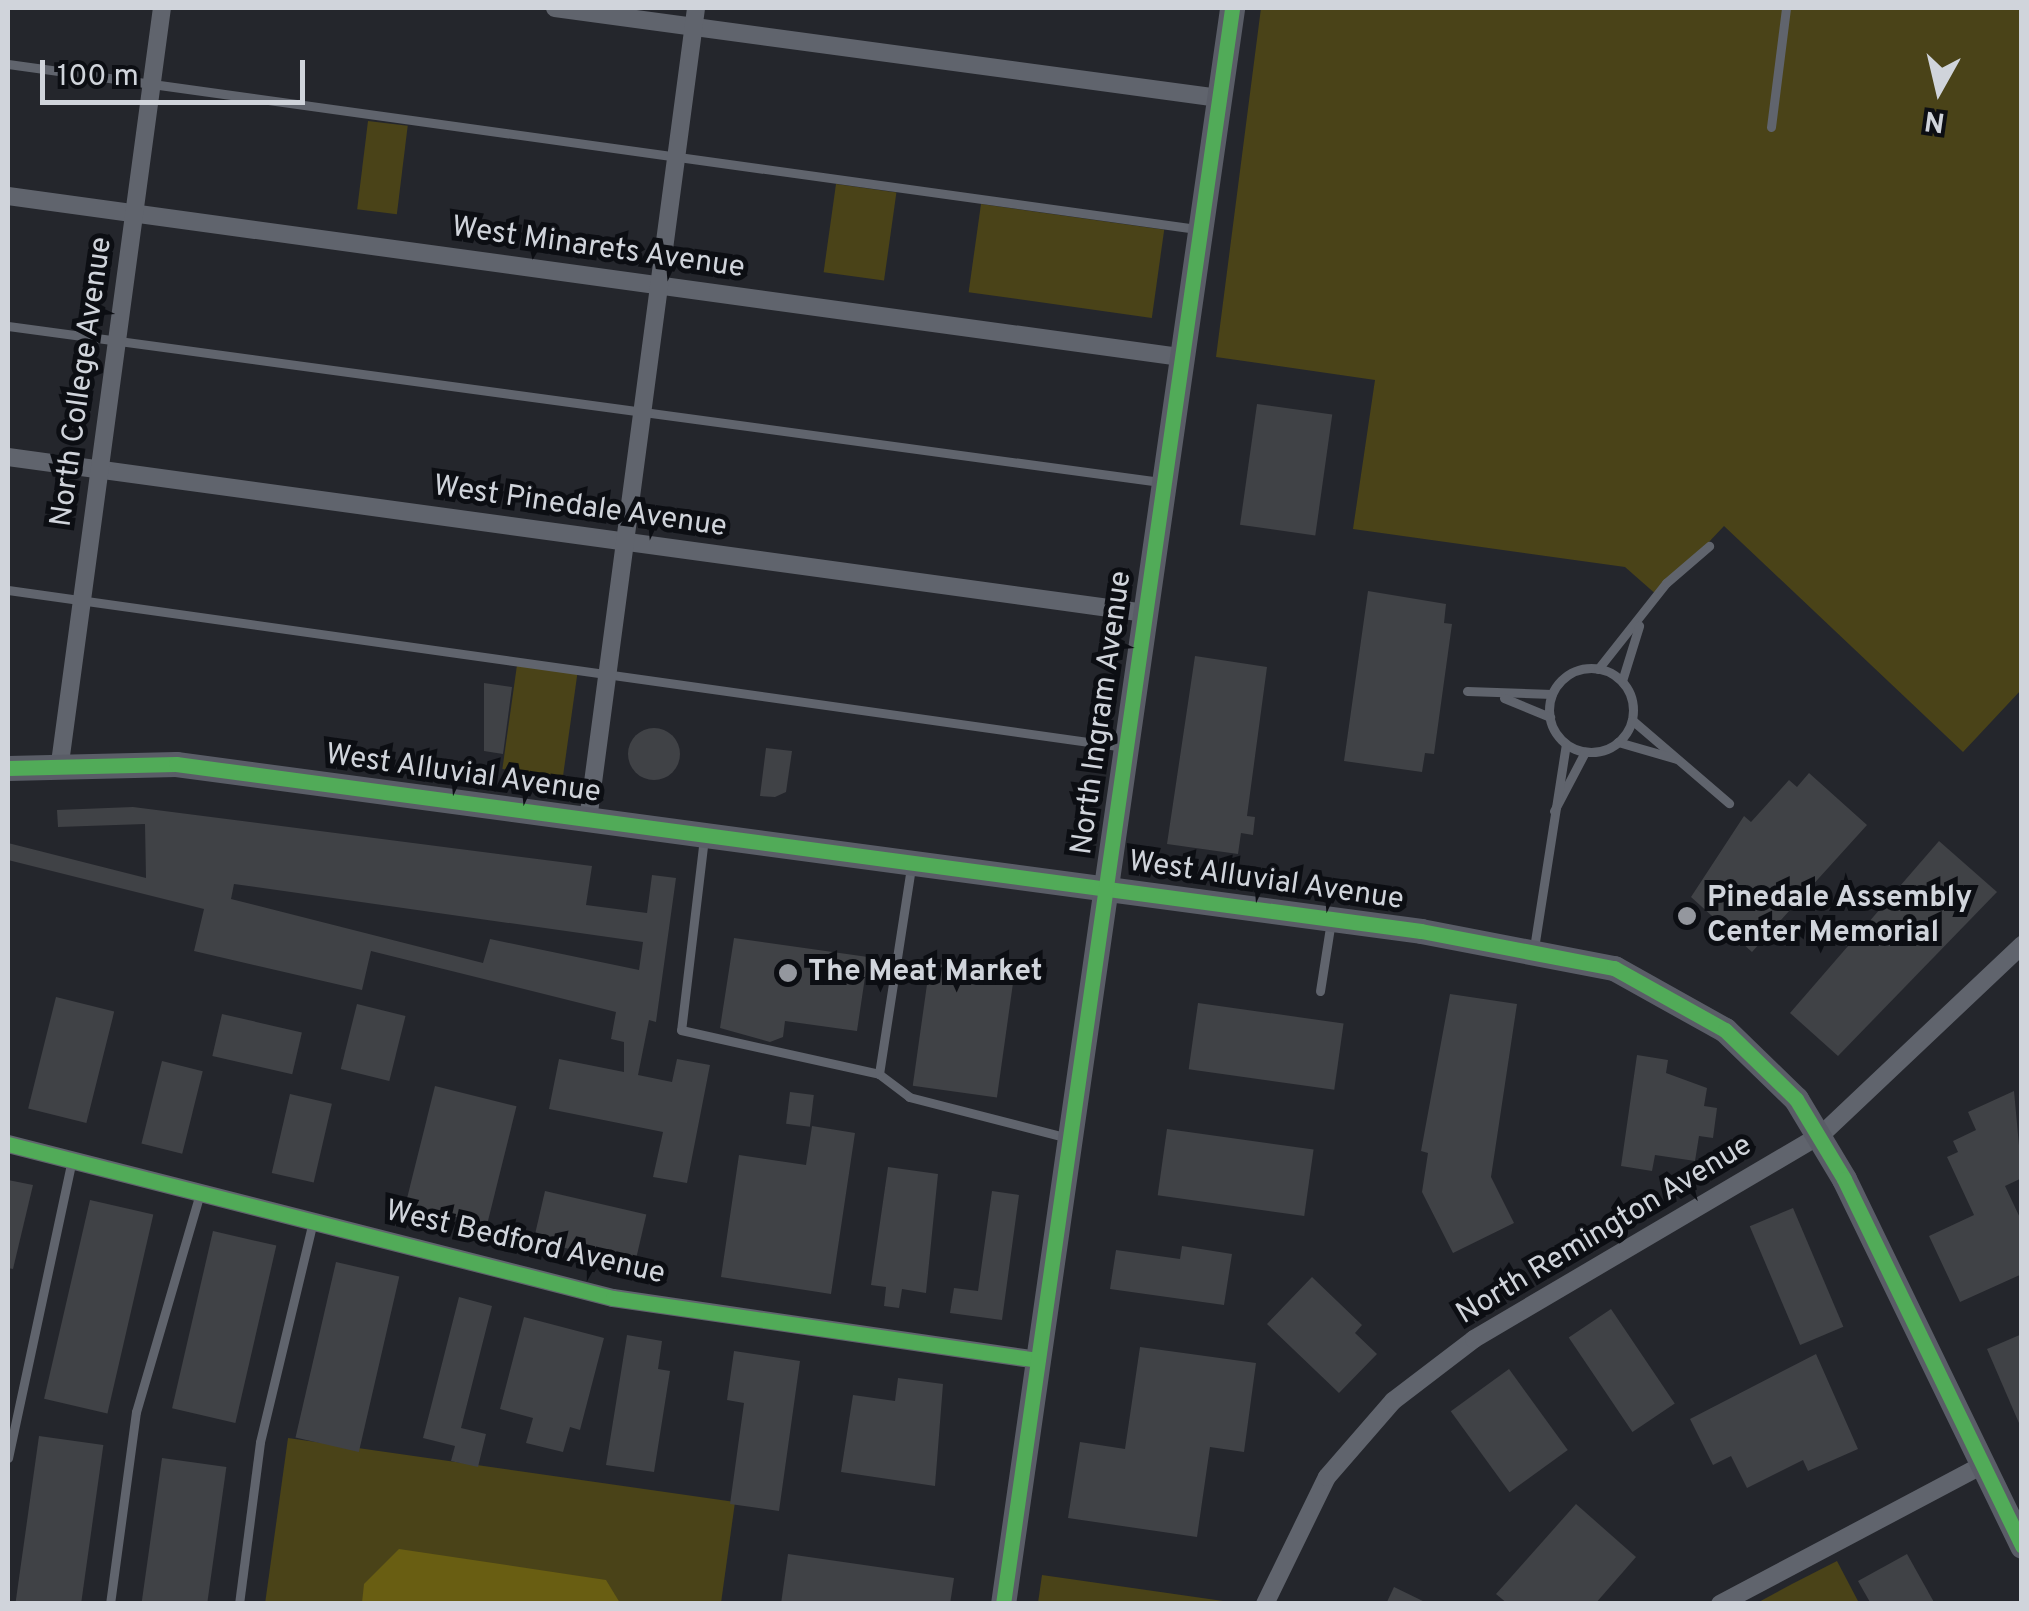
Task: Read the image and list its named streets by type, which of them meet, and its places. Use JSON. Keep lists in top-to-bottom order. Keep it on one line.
{"streets":{"street":["West Minarets Avenue","North College Avenue","West Pinedale Avenue","North Ingram Avenue","West Alluvial Avenue","North Remington Avenue","West Bedford Avenue"]},"crossings":[["West Minarets Avenue","North College Avenue"],["West Minarets Avenue","North Ingram Avenue"],["North College Avenue","West Pinedale Avenue"],["North College Avenue","West Alluvial Avenue"],["West Pinedale Avenue","North Ingram Avenue"],["North Ingram Avenue","West Alluvial Avenue"],["North Ingram Avenue","West Bedford Avenue"],["West Alluvial Avenue","North Remington Avenue"]],"places":["Pinedale Assembly Center Memorial","The Meat Market"],"scale_bar":"100 m","north":"bottom"}
